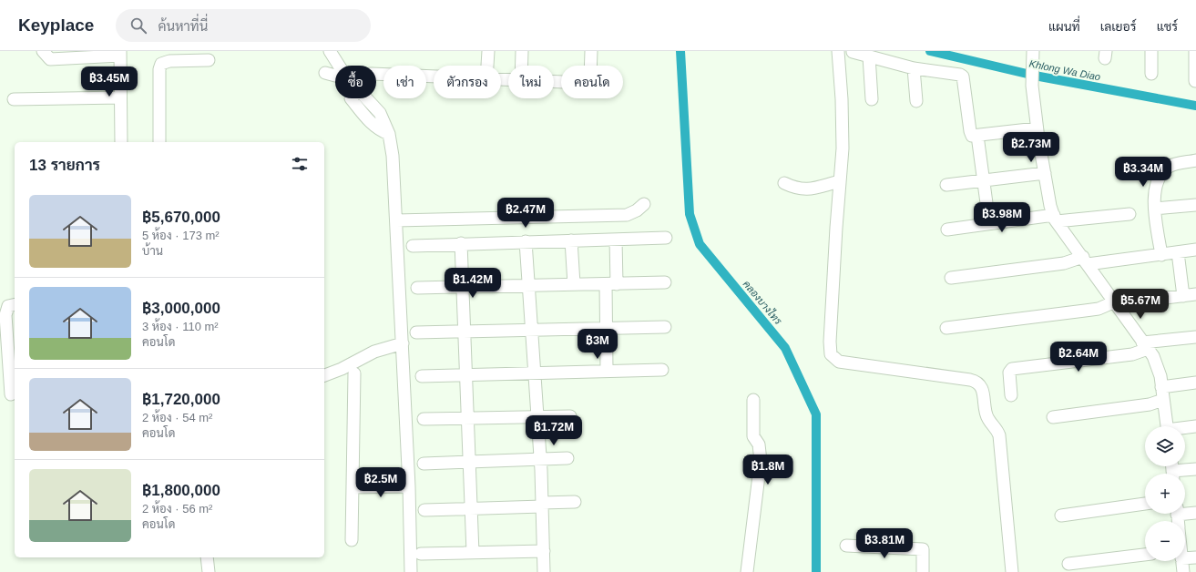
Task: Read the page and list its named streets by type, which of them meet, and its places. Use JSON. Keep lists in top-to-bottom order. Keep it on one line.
{"water":["Khlong Wa Diao","คลองบางไทร"],"page":{"header":"Keyplace","search":"ค้นหาที่นี่","nav":["แผนที่","เลเยอร์","แชร์"],"chip":["ซื้อ","เช่า","ตัวกรอง","ใหม่","คอนโด"],"price":["฿3.45M","฿2.73M","฿3.34M","฿2.47M","฿3.98M","฿1.42M","฿5.67M","฿3M","฿2.64M","฿1.72M","฿1.8M","฿2.5M","฿3.81M"],"heading":"13 รายการ","list":[{"name":"฿5,670,000","note":"5 ห้อง · 173 m² · บ้าน"},{"name":"฿3,000,000","note":"3 ห้อง · 110 m² · คอนโด"},{"name":"฿1,720,000","note":"2 ห้อง · 54 m² · คอนโด"},{"name":"฿1,800,000","note":"2 ห้อง · 56 m² · คอนโด"}],"map_buttons":["+","−"]}}
